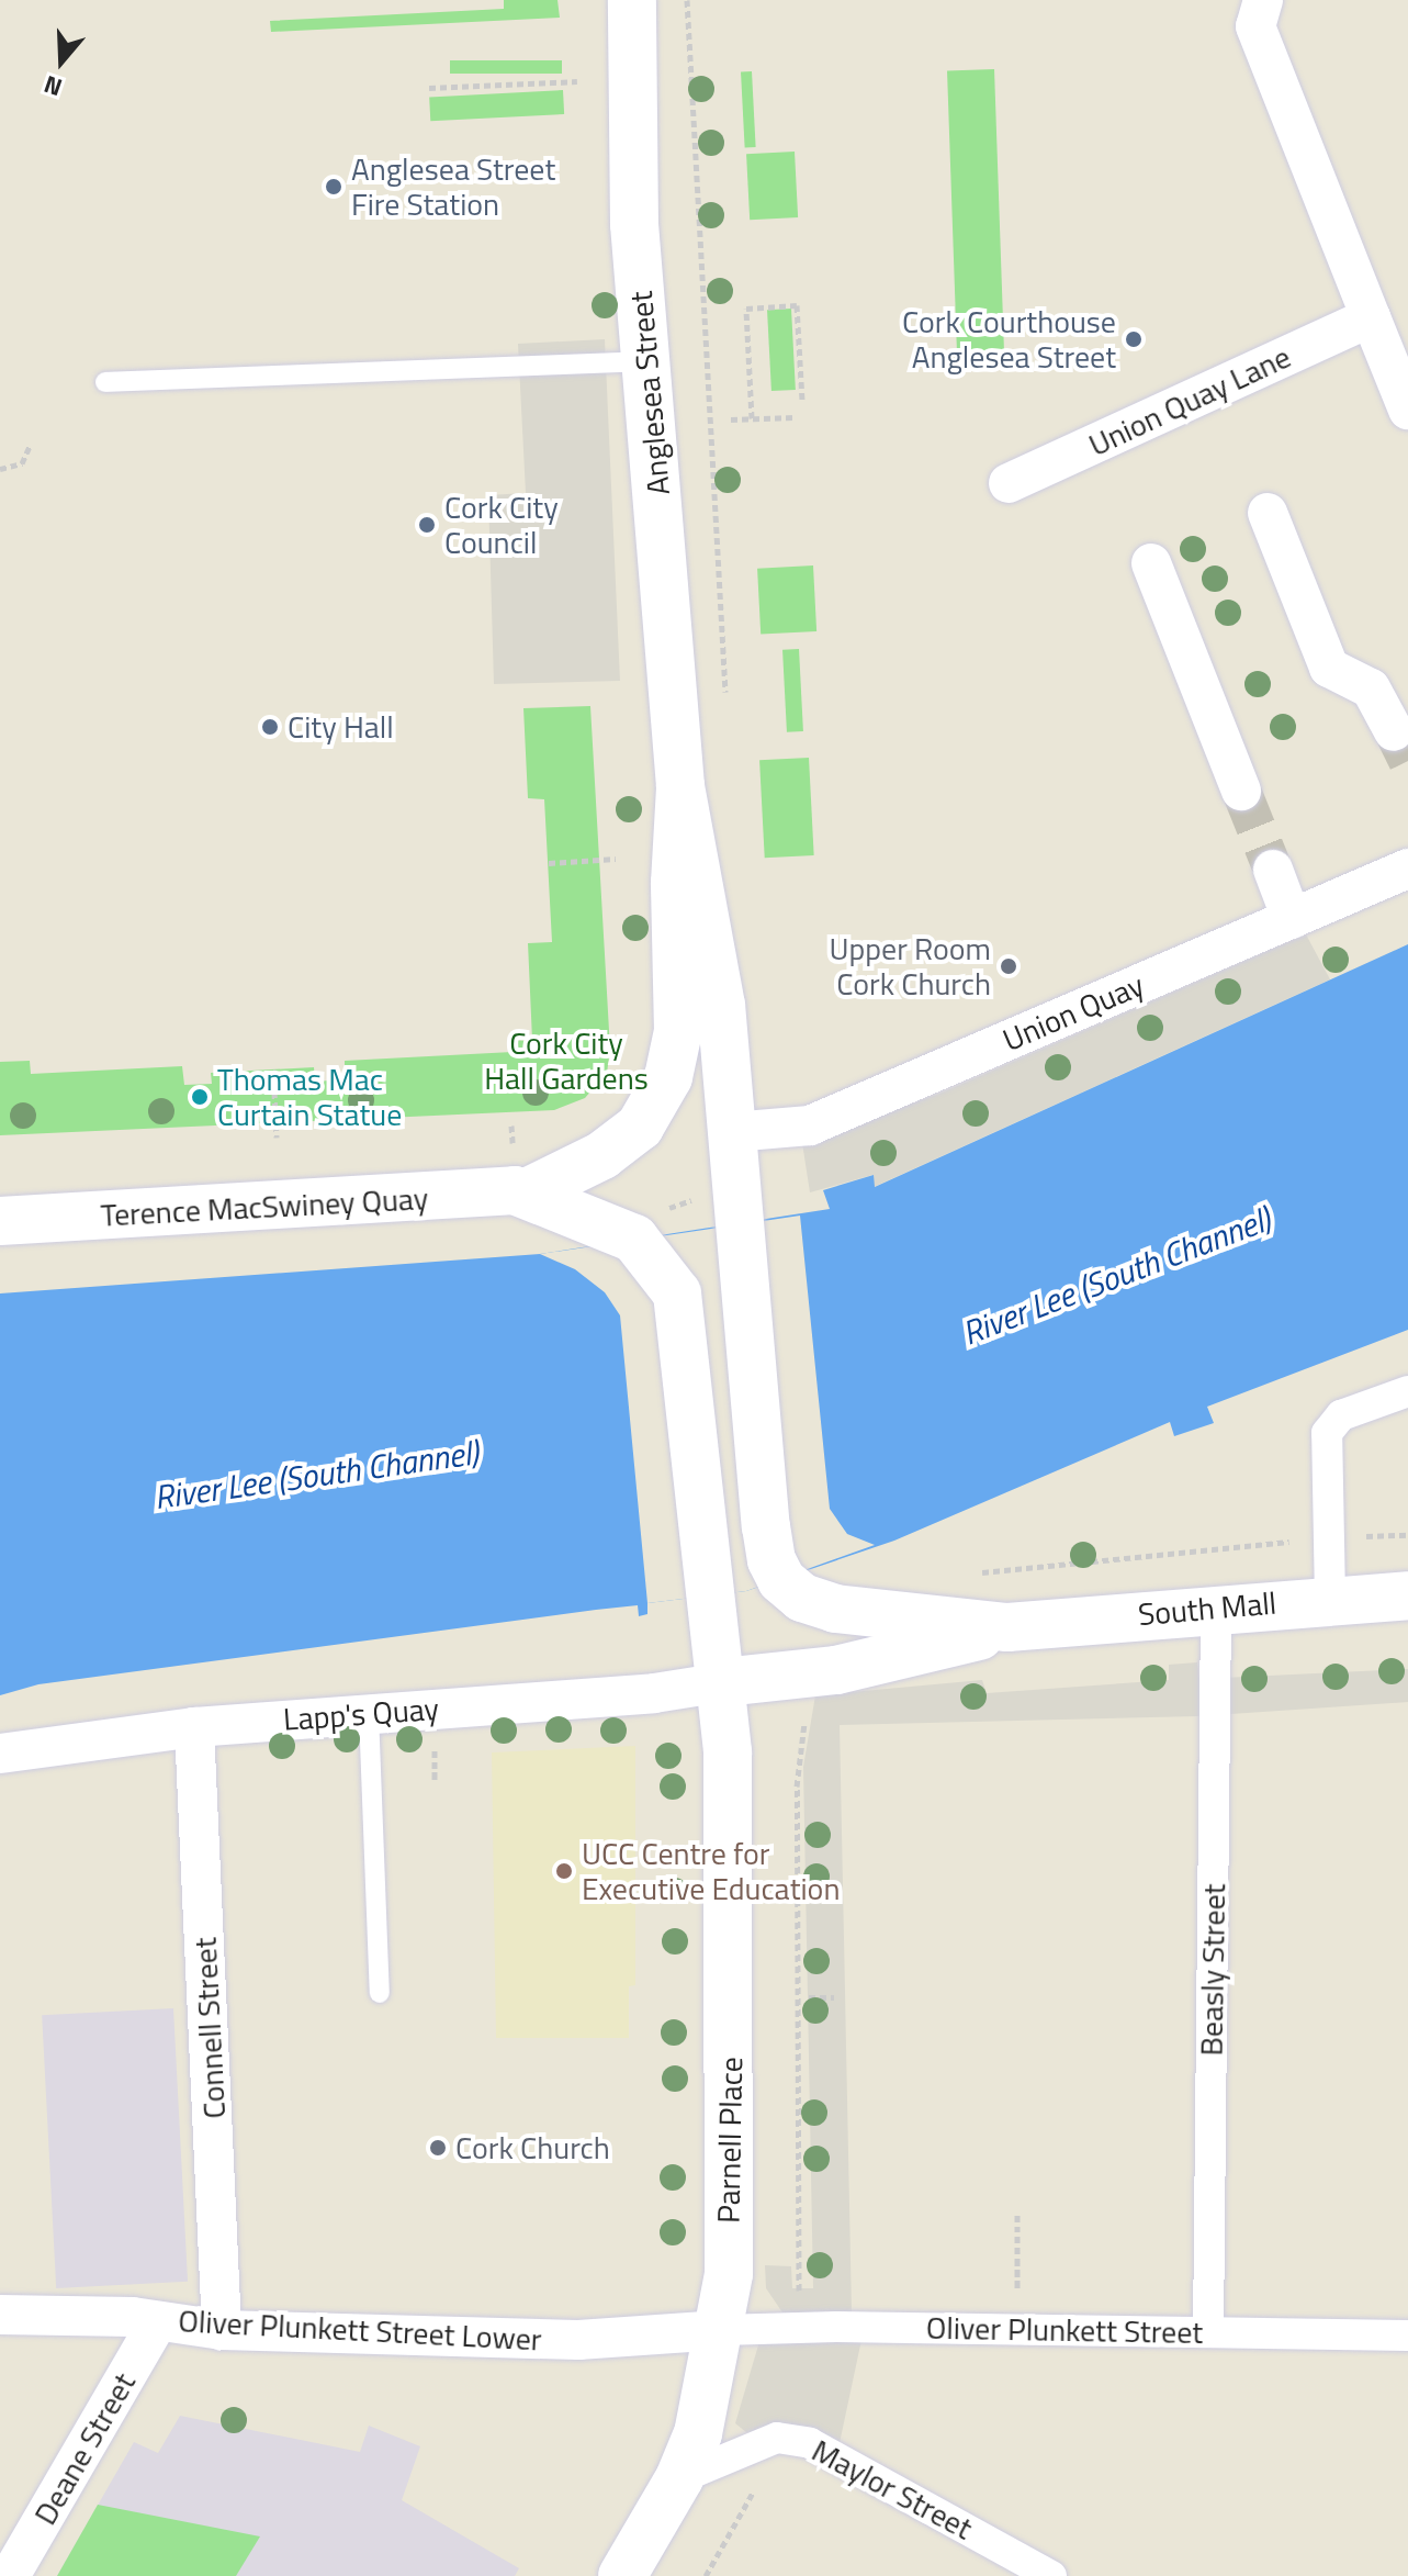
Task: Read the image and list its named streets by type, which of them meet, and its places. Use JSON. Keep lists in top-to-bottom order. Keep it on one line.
{"streets":{"main road":["Anglesea Street","Terence MacSwiney Quay","South Mall","Parnell Place"],"street":["Union Quay Lane","Union Quay","Lapp's Quay","Beasly Street","Connell Street","Oliver Plunkett Street Lower","Oliver Plunkett Street","Deane Street","Maylor Street"]},"crossings":[["Anglesea Street","Union Quay"],["Anglesea Street","Terence MacSwiney Quay"],["Anglesea Street","South Mall"],["Anglesea Street","Parnell Place"],["Terence MacSwiney Quay","Parnell Place"],["South Mall","Lapp's Quay"],["South Mall","Beasly Street"],["South Mall","Parnell Place"],["Lapp's Quay","Connell Street"],["Lapp's Quay","Parnell Place"],["Beasly Street","Oliver Plunkett Street"],["Connell Street","Oliver Plunkett Street Lower"],["Parnell Place","Oliver Plunkett Street Lower"],["Parnell Place","Oliver Plunkett Street"],["Parnell Place","Maylor Street"],["Oliver Plunkett Street Lower","Oliver Plunkett Street"],["Oliver Plunkett Street Lower","Deane Street"]],"water":["River Lee (South Channel)"],"parks":["Cork City Hall Gardens"],"places":["Anglesea Street Fire Station","Cork Courthouse Anglesea Street","Cork City Council","City Hall","Upper Room Cork Church","Thomas Mac Curtain Statue","UCC Centre for Executive Education","Cork Church"],"north":"bottom"}
